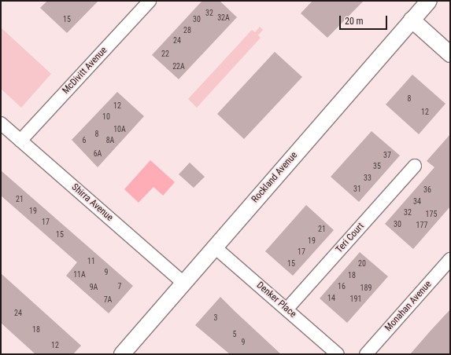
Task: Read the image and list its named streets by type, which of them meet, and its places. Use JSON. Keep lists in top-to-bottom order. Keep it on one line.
{"streets":{"street":["McDivitt Avenue","Rockland Avenue","Shirra Avenue","Teri Court","Denker Place","Monahan Avenue"]},"crossings":[["McDivitt Avenue","Shirra Avenue"],["Rockland Avenue","Shirra Avenue"],["Rockland Avenue","Denker Place"],["Teri Court","Denker Place"]],"house_numbers":["32","32A","15","30","28","24","22","22A","8","12","12","10","10A","8","6","8A","6A","37","35","33","31","36","21","34","19","32","175","17","30","177","21","15","19","17","11","15","20","9","11A","18","7","16","9A","189","14","191","7A","24","3","18","5","9","12"],"scale_bar":"20 m"}
